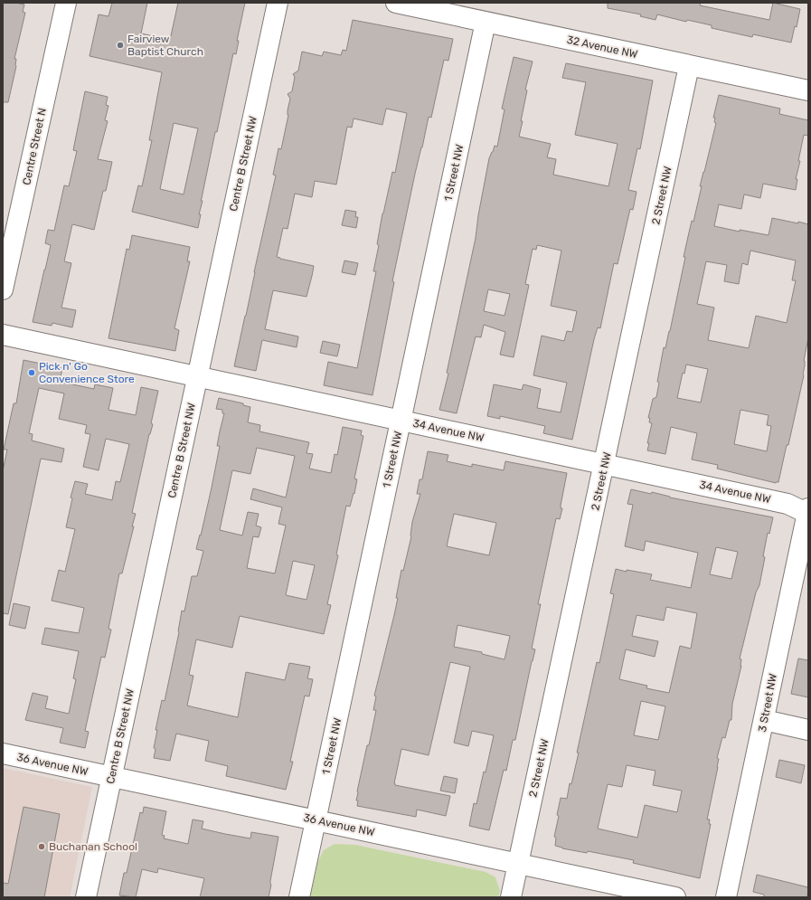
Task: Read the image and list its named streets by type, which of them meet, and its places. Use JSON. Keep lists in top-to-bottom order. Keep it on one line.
{"streets":{"street":["32 Avenue NW","Centre Street N","Centre B Street NW","1 Street NW","2 Street NW","34 Avenue NW","3 Street NW","36 Avenue NW"]},"crossings":[["32 Avenue NW","1 Street NW"],["32 Avenue NW","2 Street NW"],["Centre B Street NW","34 Avenue NW"],["Centre B Street NW","36 Avenue NW"],["1 Street NW","34 Avenue NW"],["1 Street NW","36 Avenue NW"],["2 Street NW","34 Avenue NW"],["2 Street NW","36 Avenue NW"],["34 Avenue NW","3 Street NW"]],"places":["Fairview Baptist Church","Pick n' Go Convenience Store","Buchanan School"]}
